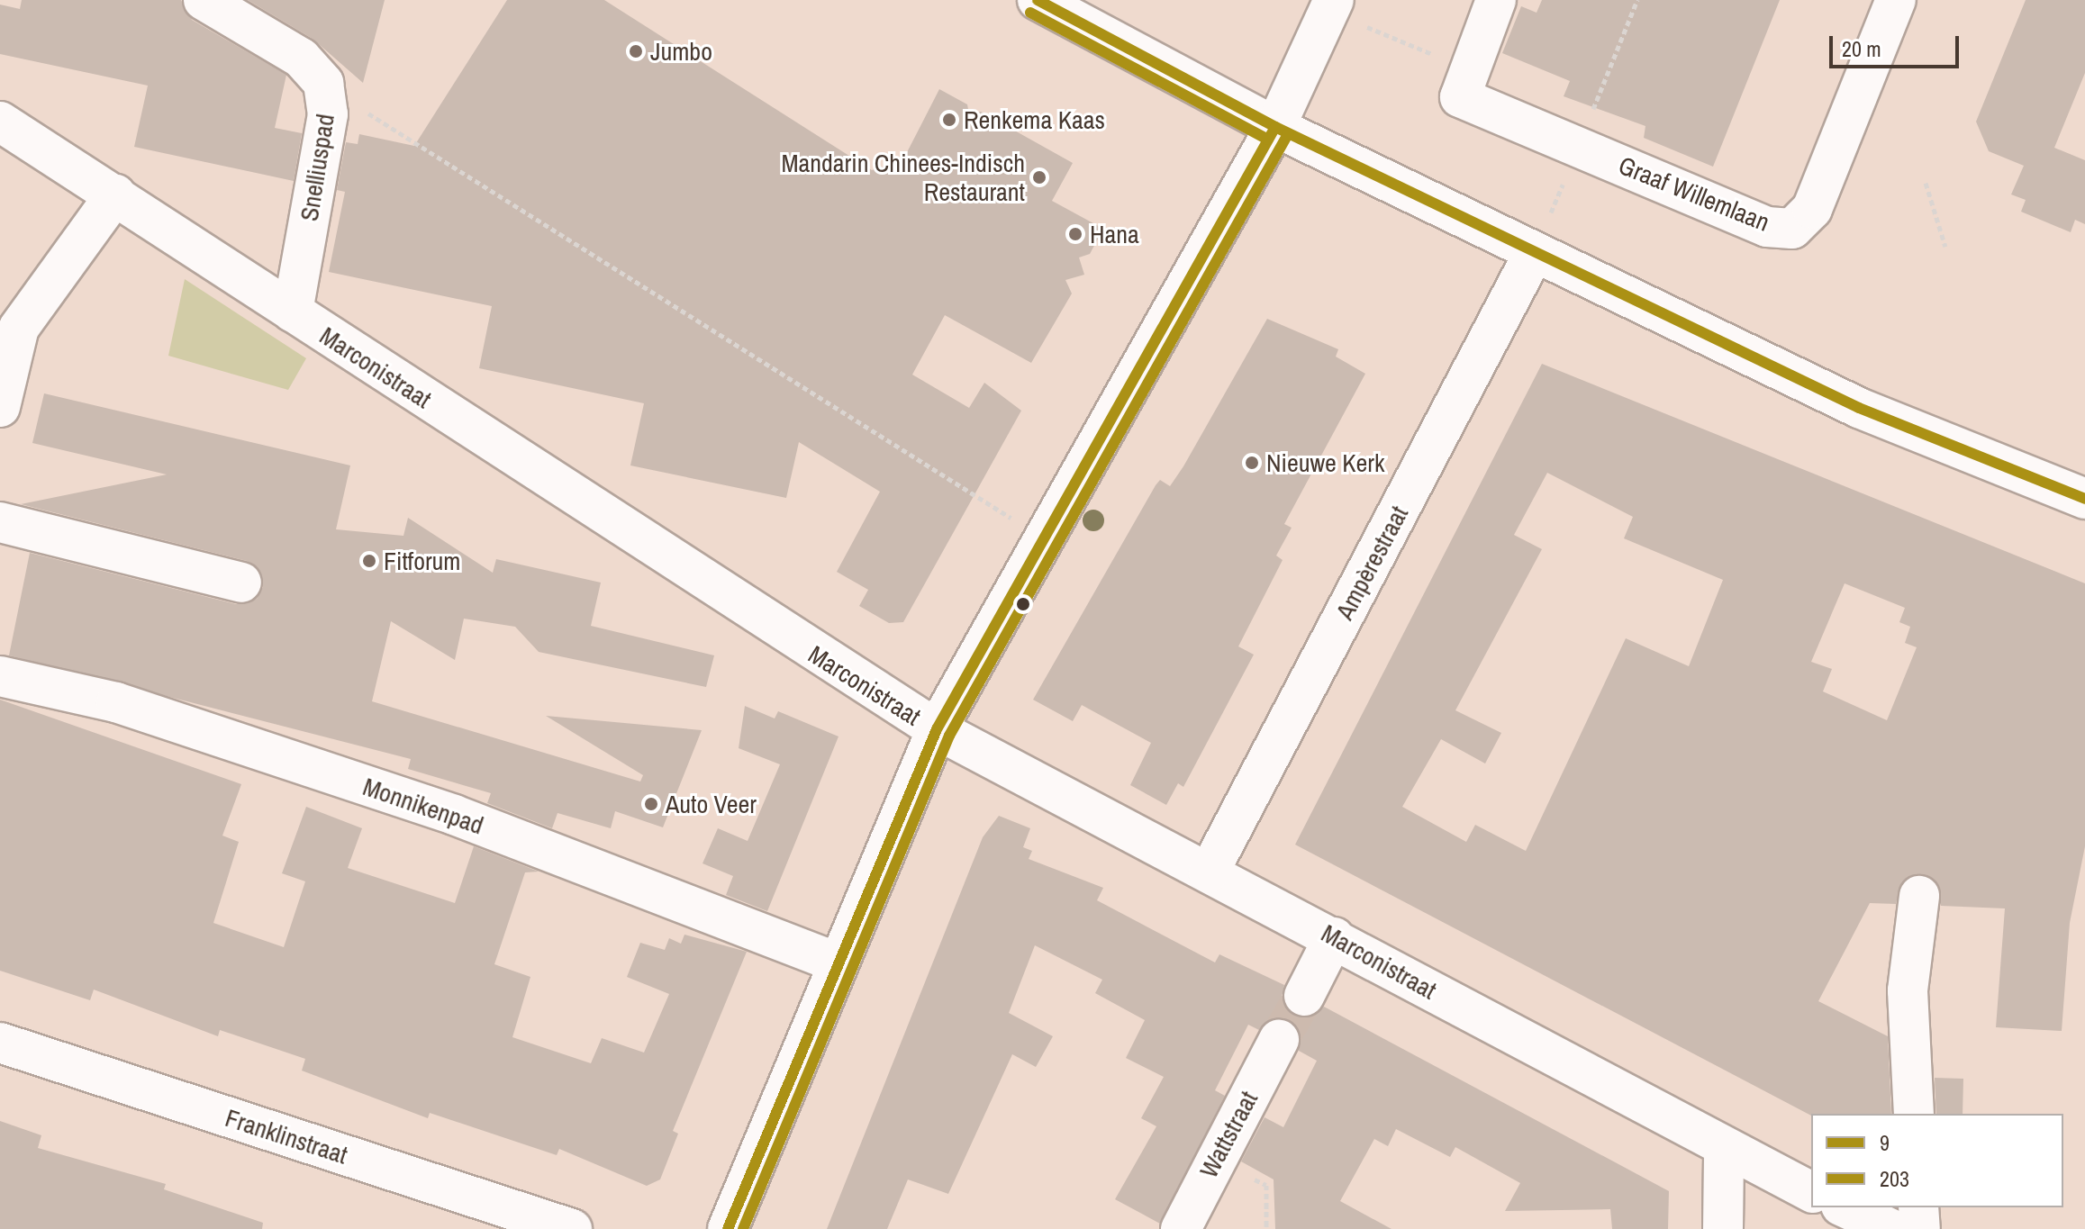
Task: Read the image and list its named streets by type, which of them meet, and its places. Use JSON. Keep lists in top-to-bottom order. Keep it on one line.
{"streets":{"street":["Snelliuspad","Graaf Willemlaan","Marconistraat","Ampèrestraat","Monnikenpad","Wattstraat","Franklinstraat"]},"crossings":[["Snelliuspad","Marconistraat"],["Marconistraat","Ampèrestraat"]],"places":["Jumbo","Renkema Kaas","Mandarin Chinees-Indisch Restaurant","Hana","Nieuwe Kerk","Fitforum","Auto Veer"],"lines":["transit line 9","transit line 203"],"legend":["9","203"],"scale_bar":"20 m"}
